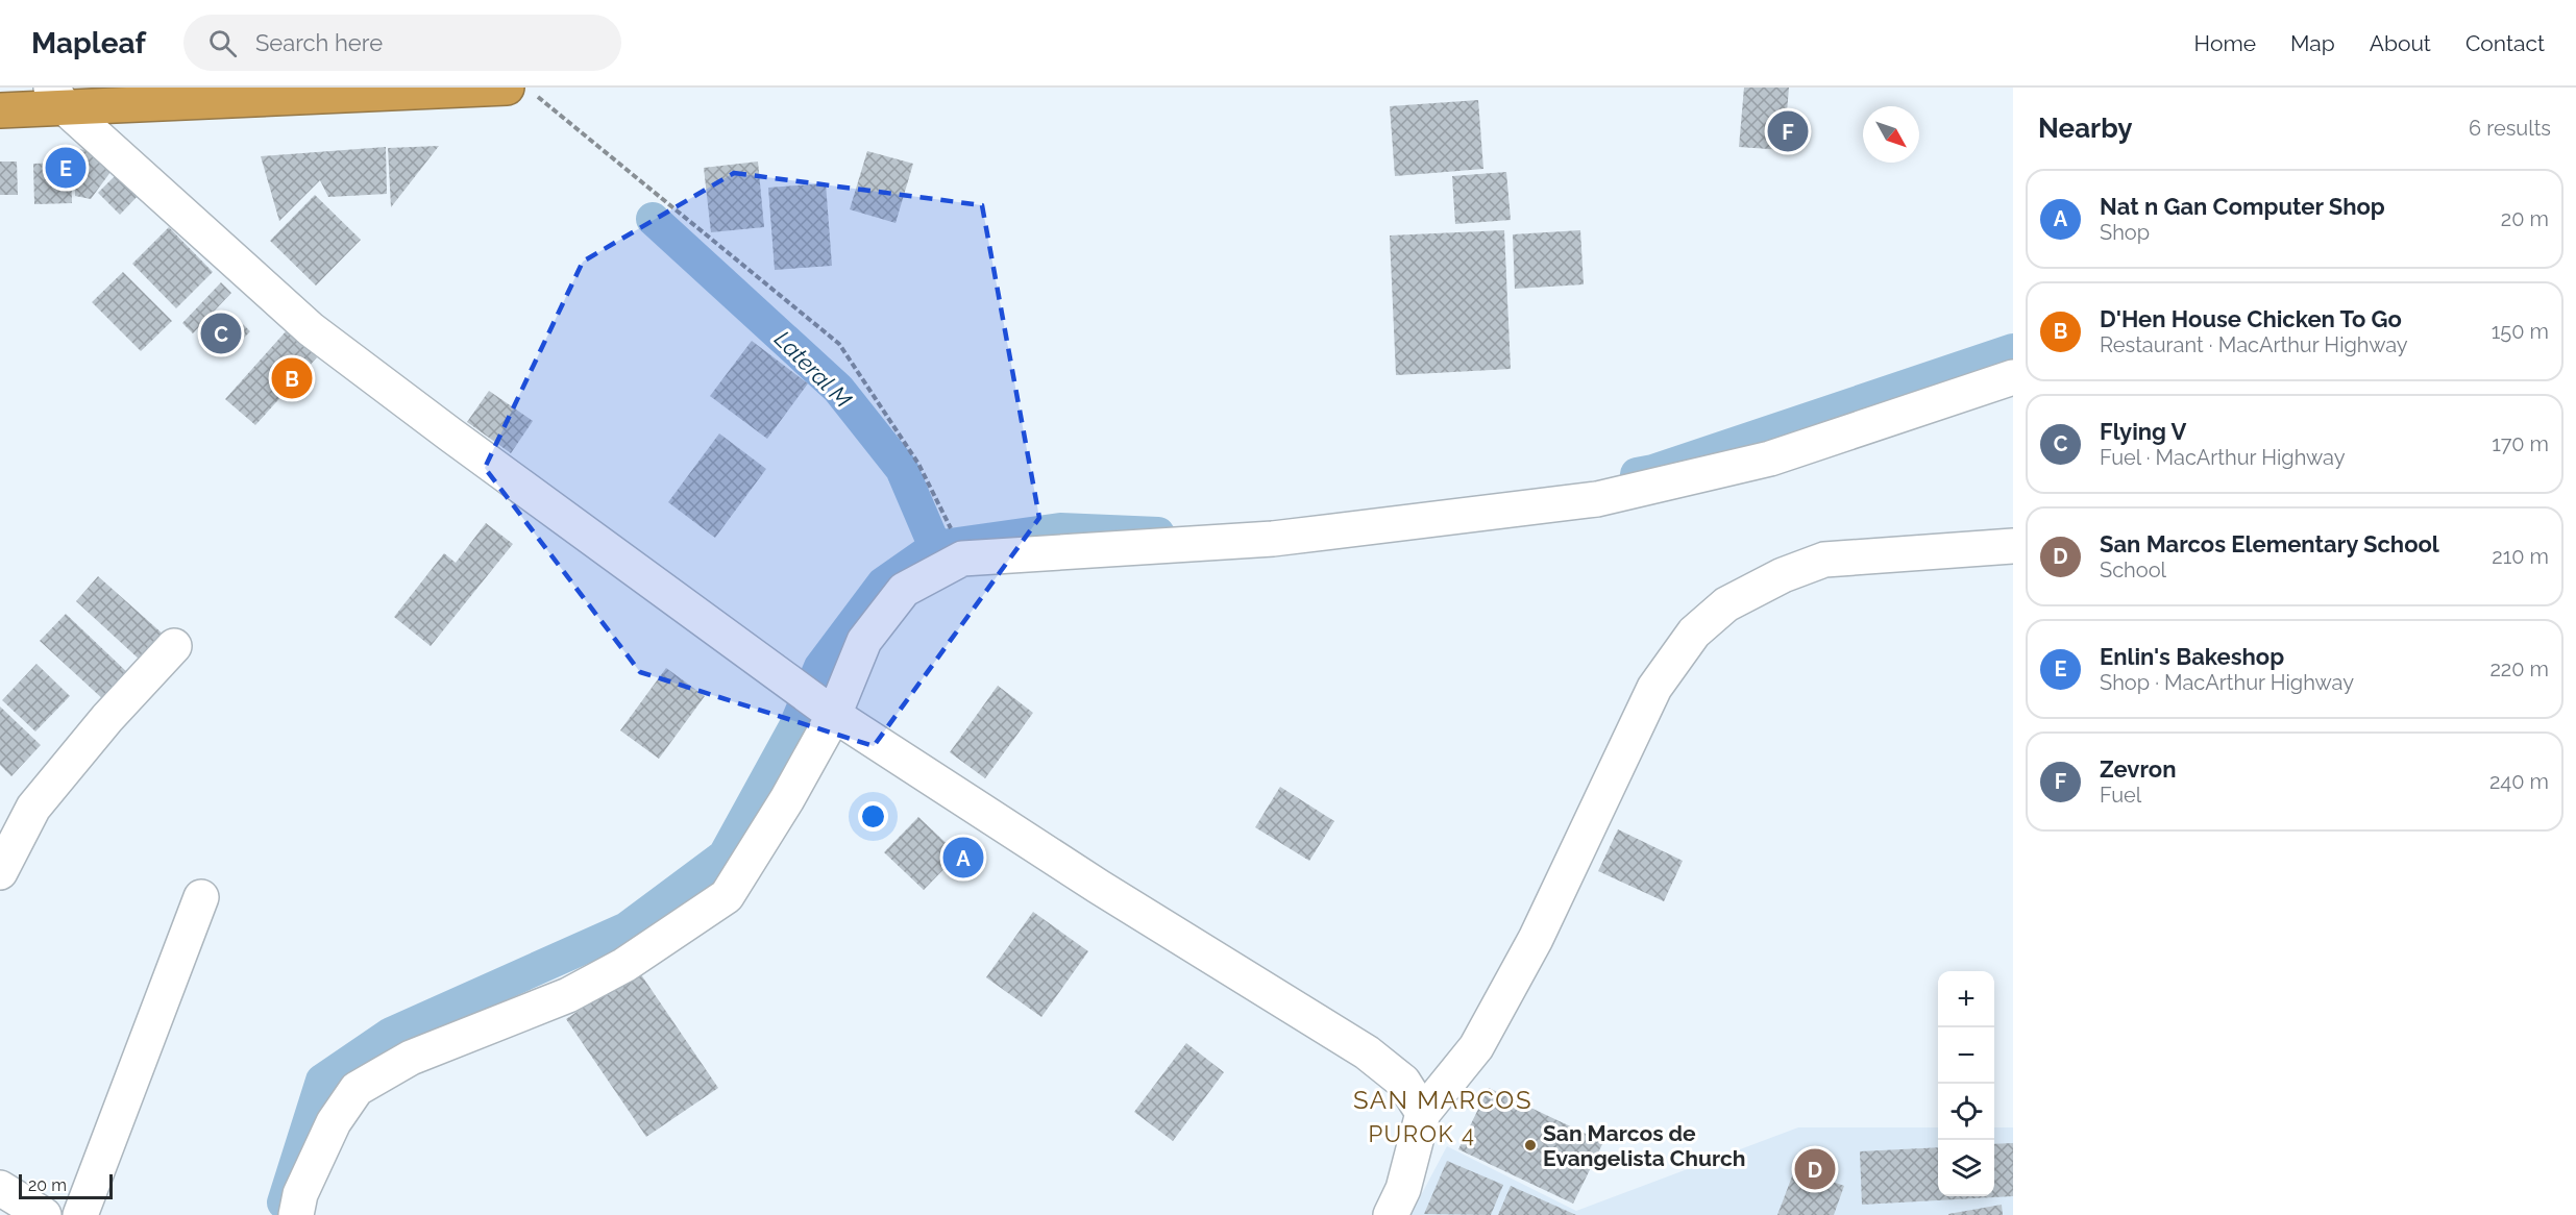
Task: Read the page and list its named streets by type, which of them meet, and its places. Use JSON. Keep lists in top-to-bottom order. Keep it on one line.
{"districts":["SAN MARCOS","PUROK 4"],"water":["Lateral M"],"places":["San Marcos de Evangelista Church"],"scale_bar":"20 m","north":"bottom right","page":{"header":"Mapleaf","search":"Search here","nav":["Home","Map","About","Contact"],"heading":["Nearby","6 results"],"pins":["F","E","C","B","A","D"],"list":[{"mark":"A","name":"Nat n Gan Computer Shop","note":"Shop","value":"20 m"},{"mark":"B","name":"D'Hen House Chicken To Go","note":"Restaurant · MacArthur Highway","value":"150 m"},{"mark":"C","name":"Flying V","note":"Fuel · MacArthur Highway","value":"170 m"},{"mark":"D","name":"San Marcos Elementary School","note":"School","value":"210 m"},{"mark":"E","name":"Enlin's Bakeshop","note":"Shop · MacArthur Highway","value":"220 m"},{"mark":"F","name":"Zevron","note":"Fuel","value":"240 m"}],"map_buttons":["+","−"],"scale":"20 m"}}
